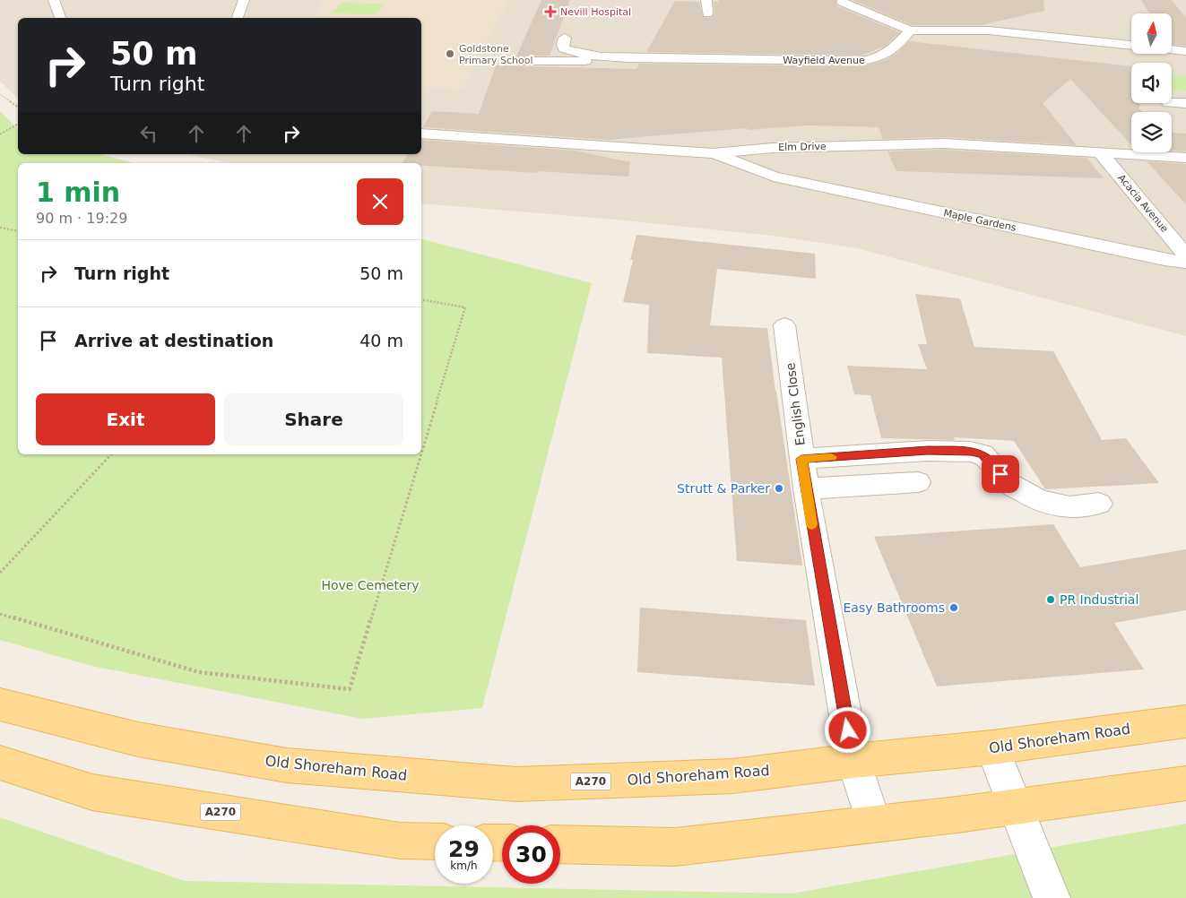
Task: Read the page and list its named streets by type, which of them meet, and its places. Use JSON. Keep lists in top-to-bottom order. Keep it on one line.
{"streets":{"main road":["Old Shoreham Road","A270"],"street":["Wayfield Avenue","Elm Drive","Acacia Avenue","Maple Gardens","English Close"]},"crossings":[["Elm Drive","Acacia Avenue"],["Elm Drive","Maple Gardens"],["English Close","Old Shoreham Road"]],"parks":["Hove Cemetery"],"places":{"health":["Nevill Hospital"],"other":["Goldstone Primary School","Strutt & Parker","PR Industrial","Easy Bathrooms"]},"north":"top","page":{"turn":["50 m","Turn right"],"heading":["1 min","90 m · 19:29"],"list":[{"name":"Turn right","value":"50 m"},{"name":"Arrive at destination","value":"40 m"}],"buttons":["Exit","Share"],"speed":"29 km/h","limit":"30"}}
